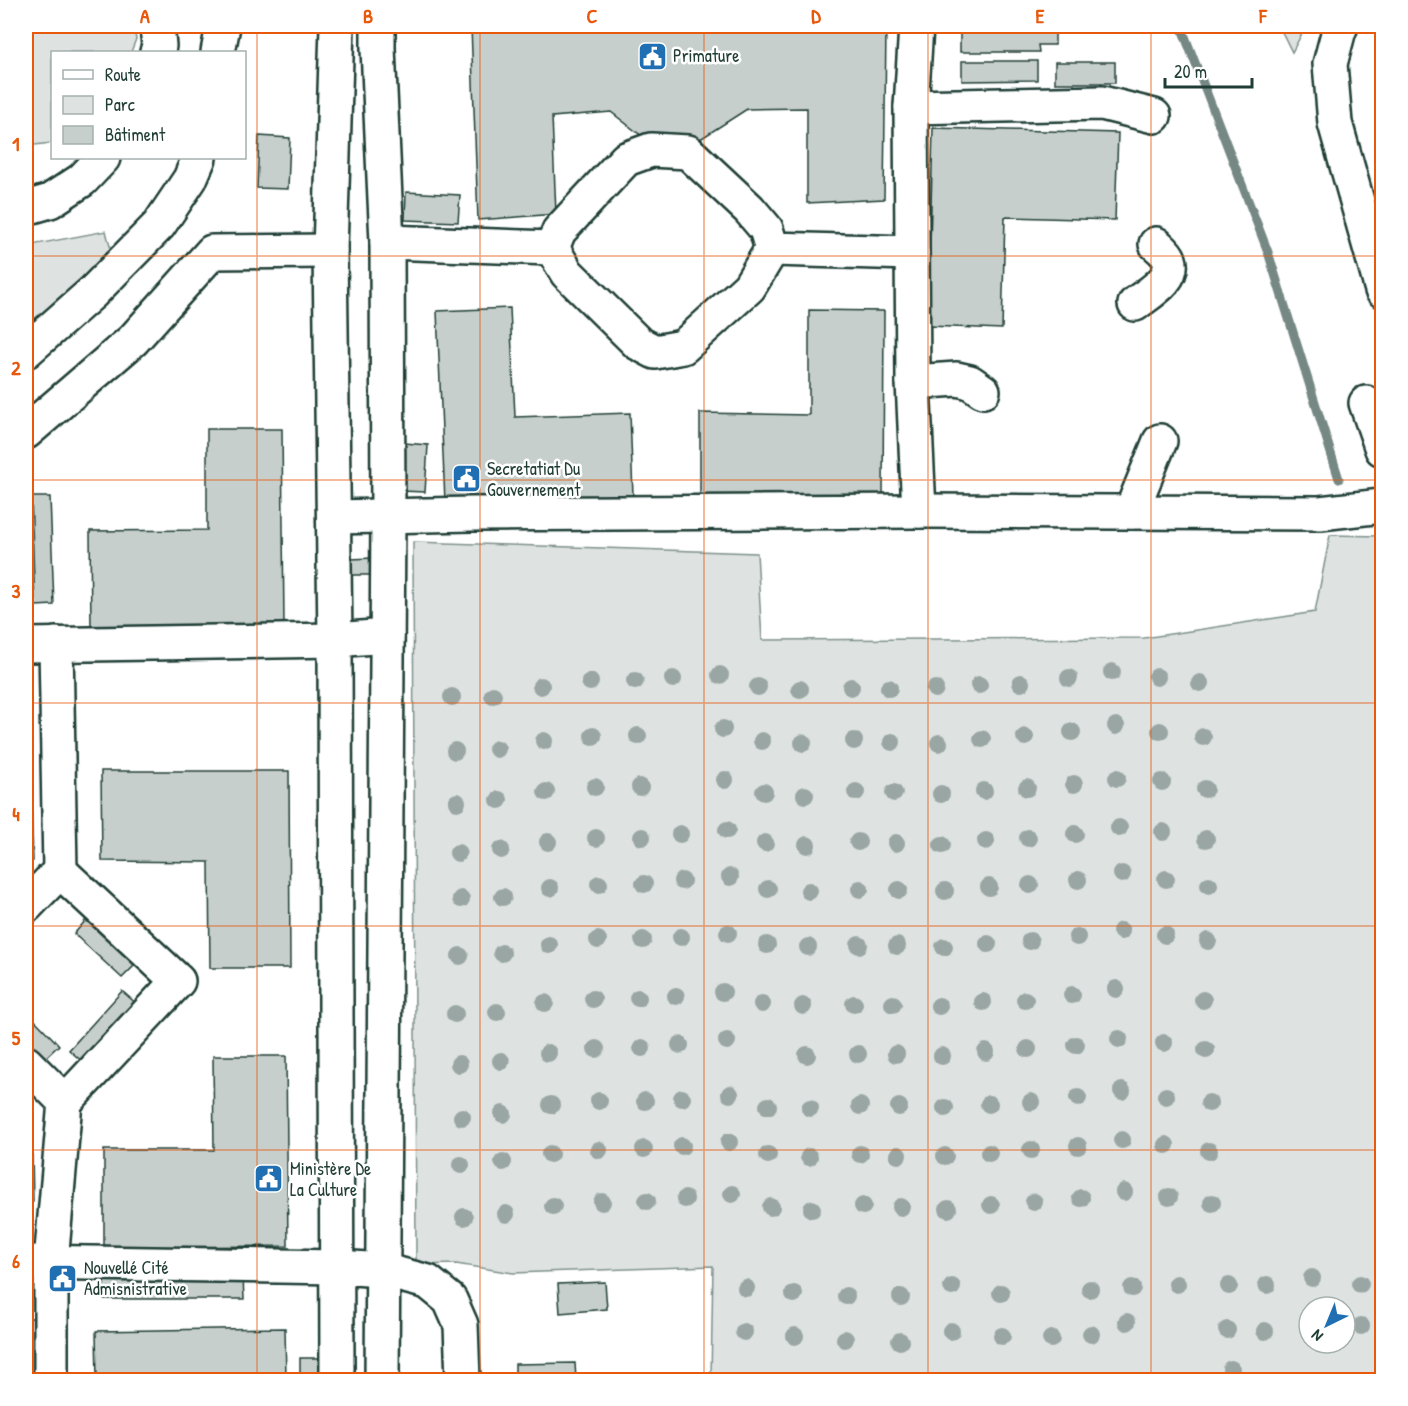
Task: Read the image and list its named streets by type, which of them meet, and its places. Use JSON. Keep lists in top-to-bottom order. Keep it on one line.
{"places":{"public building":["Primature","Secretatiat Du Gouvernement","Ministère De La Culture","Nouvellé Cité Admisnistrative"]},"legend":["Route","Parc","Bâtiment"],"scale_bar":"20 m","north":"bottom left","grid":{"columns":["A","B","C","D","E","F"],"rows":["1","2","3","4","5","6"]}}
